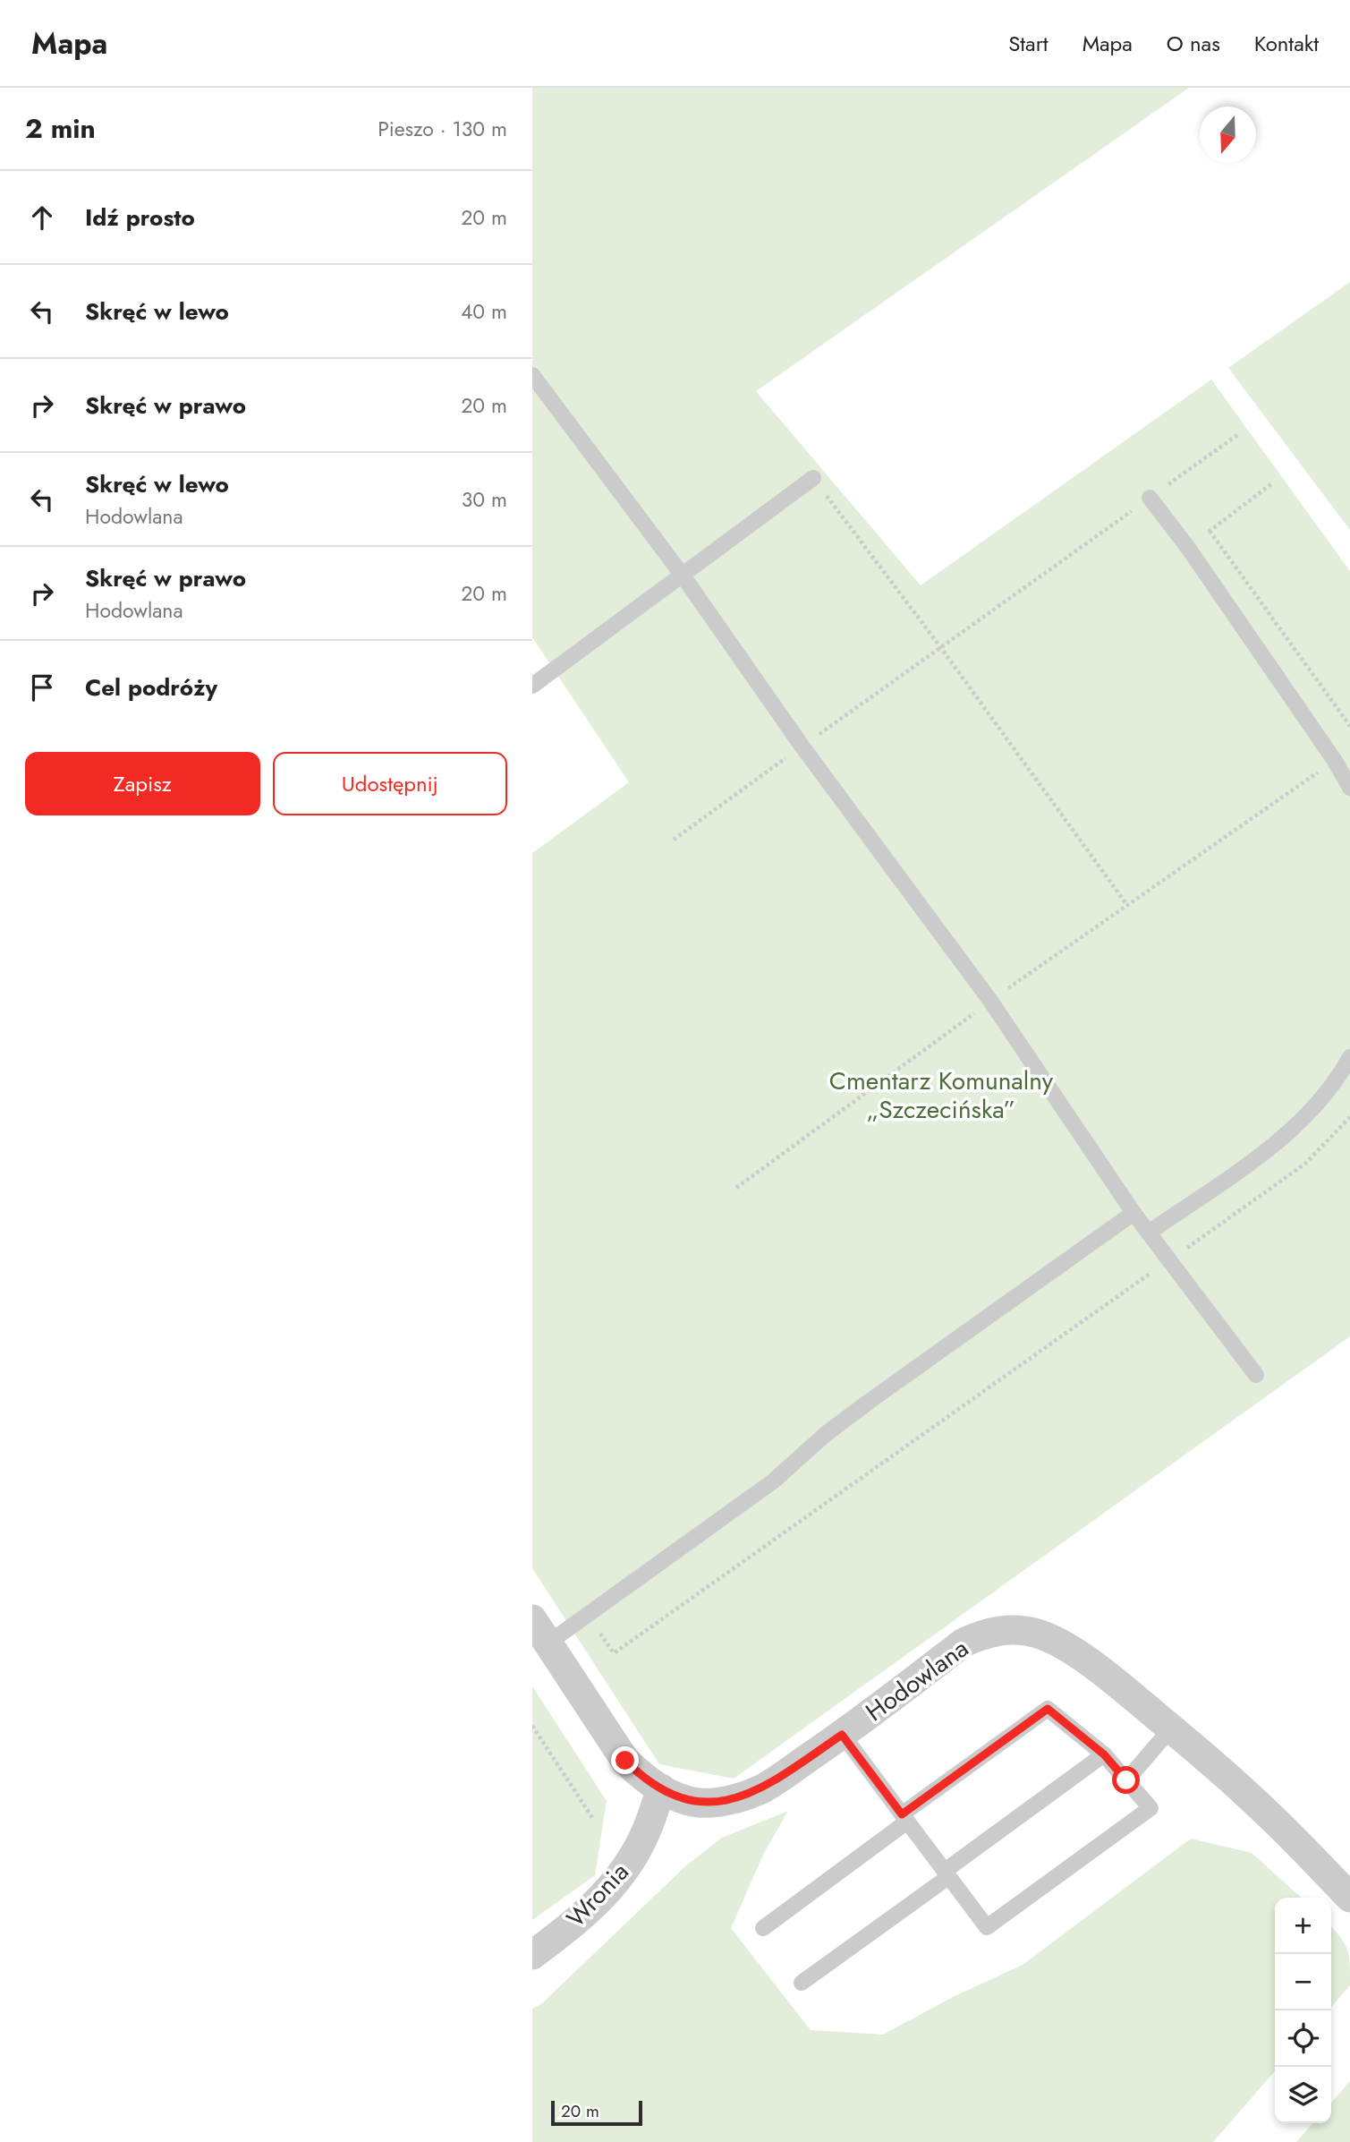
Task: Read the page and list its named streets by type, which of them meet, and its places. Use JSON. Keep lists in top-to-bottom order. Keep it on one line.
{"streets":{"street":["Hodowlana","Wronia"]},"crossings":[["Hodowlana","Wronia"]],"parks":["Cmentarz Komunalny „Szczecińska”"],"scale_bar":"20 m","north":"bottom","page":{"header":"Mapa","nav":["Start","Mapa","O nas","Kontakt"],"heading":["2 min","Pieszo · 130 m"],"list":[["Idź prosto","20 m"],["Skręć w lewo","40 m"],["Skręć w prawo","20 m"],["Skręć w lewo","Hodowlana","30 m"],["Skręć w prawo","Hodowlana","20 m"],"Cel podróży"],"buttons":["Zapisz","Udostępnij"],"map_buttons":["+","−"],"scale":"20 m"}}
